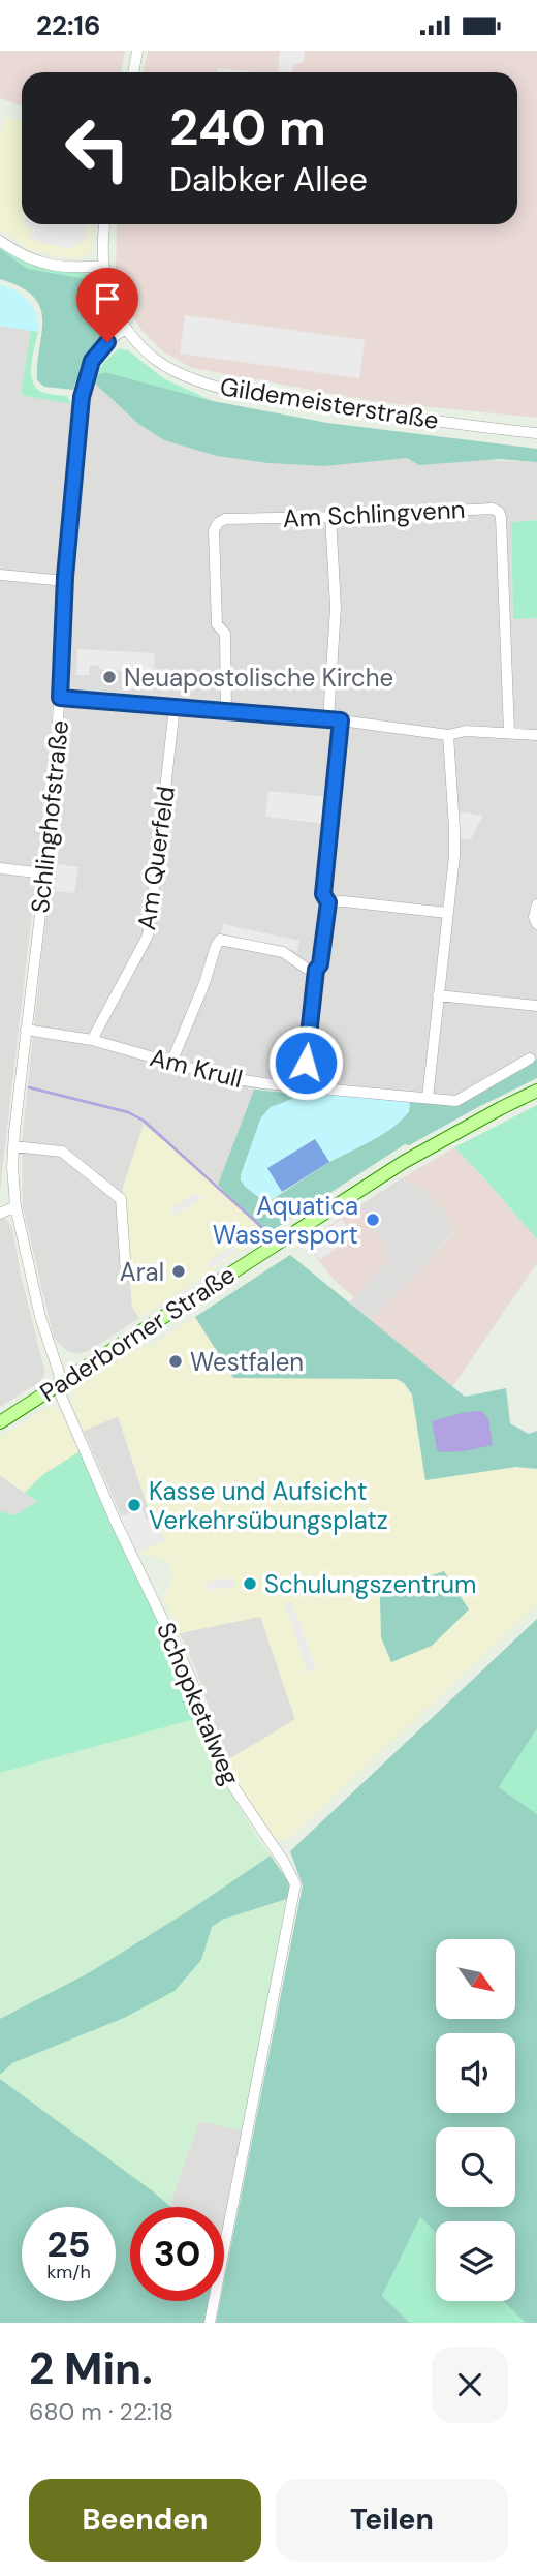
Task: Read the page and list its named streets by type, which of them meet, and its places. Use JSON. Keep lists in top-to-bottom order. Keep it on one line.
{"streets":{"main road":["Paderborner Straße"],"street":["Gildemeisterstraße","Am Schlingvenn","Schlinghofstraße","Am Querfeld","Am Krull","Schopketalweg"]},"crossings":[["Gildemeisterstraße","Schlinghofstraße"],["Schlinghofstraße","Am Krull"],["Schlinghofstraße","Paderborner Straße"],["Schlinghofstraße","Schopketalweg"],["Am Querfeld","Am Krull"],["Paderborner Straße","Schopketalweg"]],"places":["Neuapostolische Kirche","Aquatica Wassersport","Aral","Westfalen","Kasse und Aufsicht Verkehrsübungsplatz","Schulungszentrum"],"north":"bottom right","page":{"status":"22:16","turn":["240 m","Dalbker Allee"],"speed":"25 km/h","limit":"30","heading":["2 Min.","680 m · 22:18"],"buttons":["Beenden","Teilen"]}}
